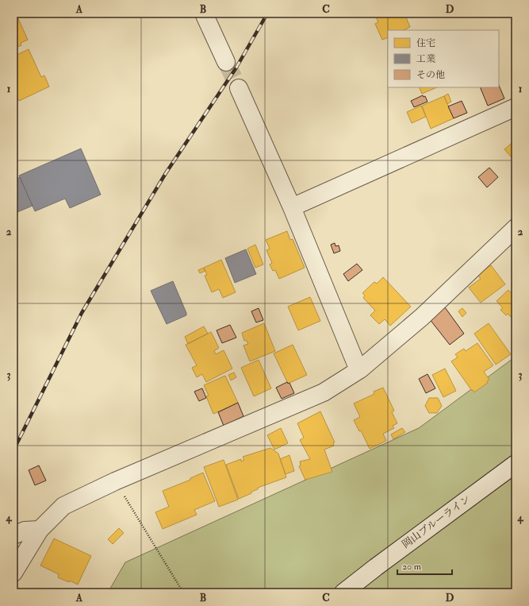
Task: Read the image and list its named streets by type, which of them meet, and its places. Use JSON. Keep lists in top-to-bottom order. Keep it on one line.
{"streets":{"street":["岡山ブルーライン"]},"legend":["住宅","工業","その他"],"scale_bar":"20 m","grid":{"columns":["A","B","C","D"],"rows":["1","2","3","4"]}}
